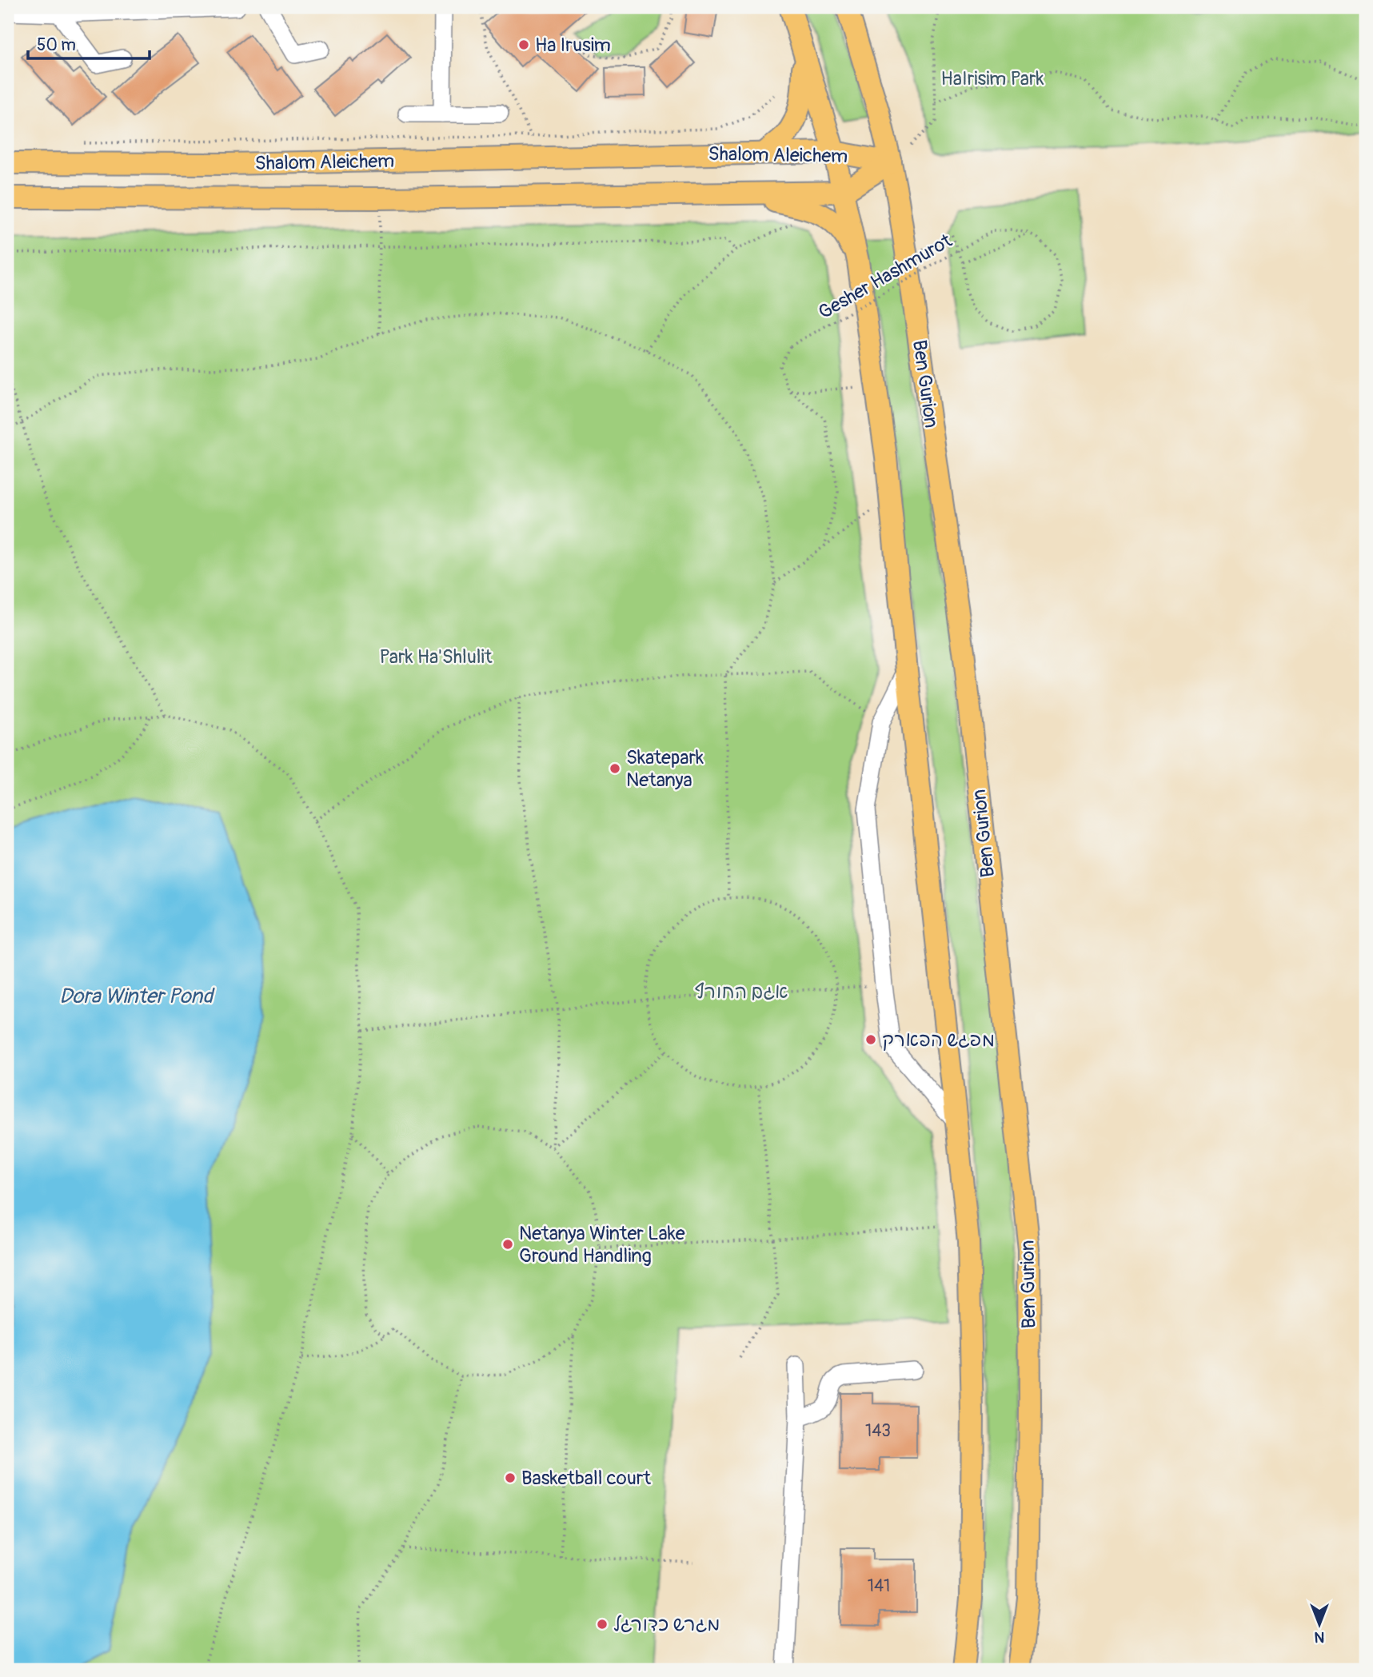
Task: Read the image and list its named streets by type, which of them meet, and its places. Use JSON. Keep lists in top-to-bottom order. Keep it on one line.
{"streets":{"main road":["Shalom Aleichem","Ben Gurion"],"path":["Gesher Hashmurot"]},"crossings":[["Shalom Aleichem","Ben Gurion"]],"water":["Dora Winter Pond"],"parks":["HaIrisim Park","Park Ha'Shlulit","אגם החורף"],"places":["Ha Irusim","Skatepark Netanya","מפגש הפארק","Netanya Winter Lake Ground Handling","Basketball court","מגרש כדורגל"],"house_numbers":["143","141"],"scale_bar":"50 m","north":"bottom"}
